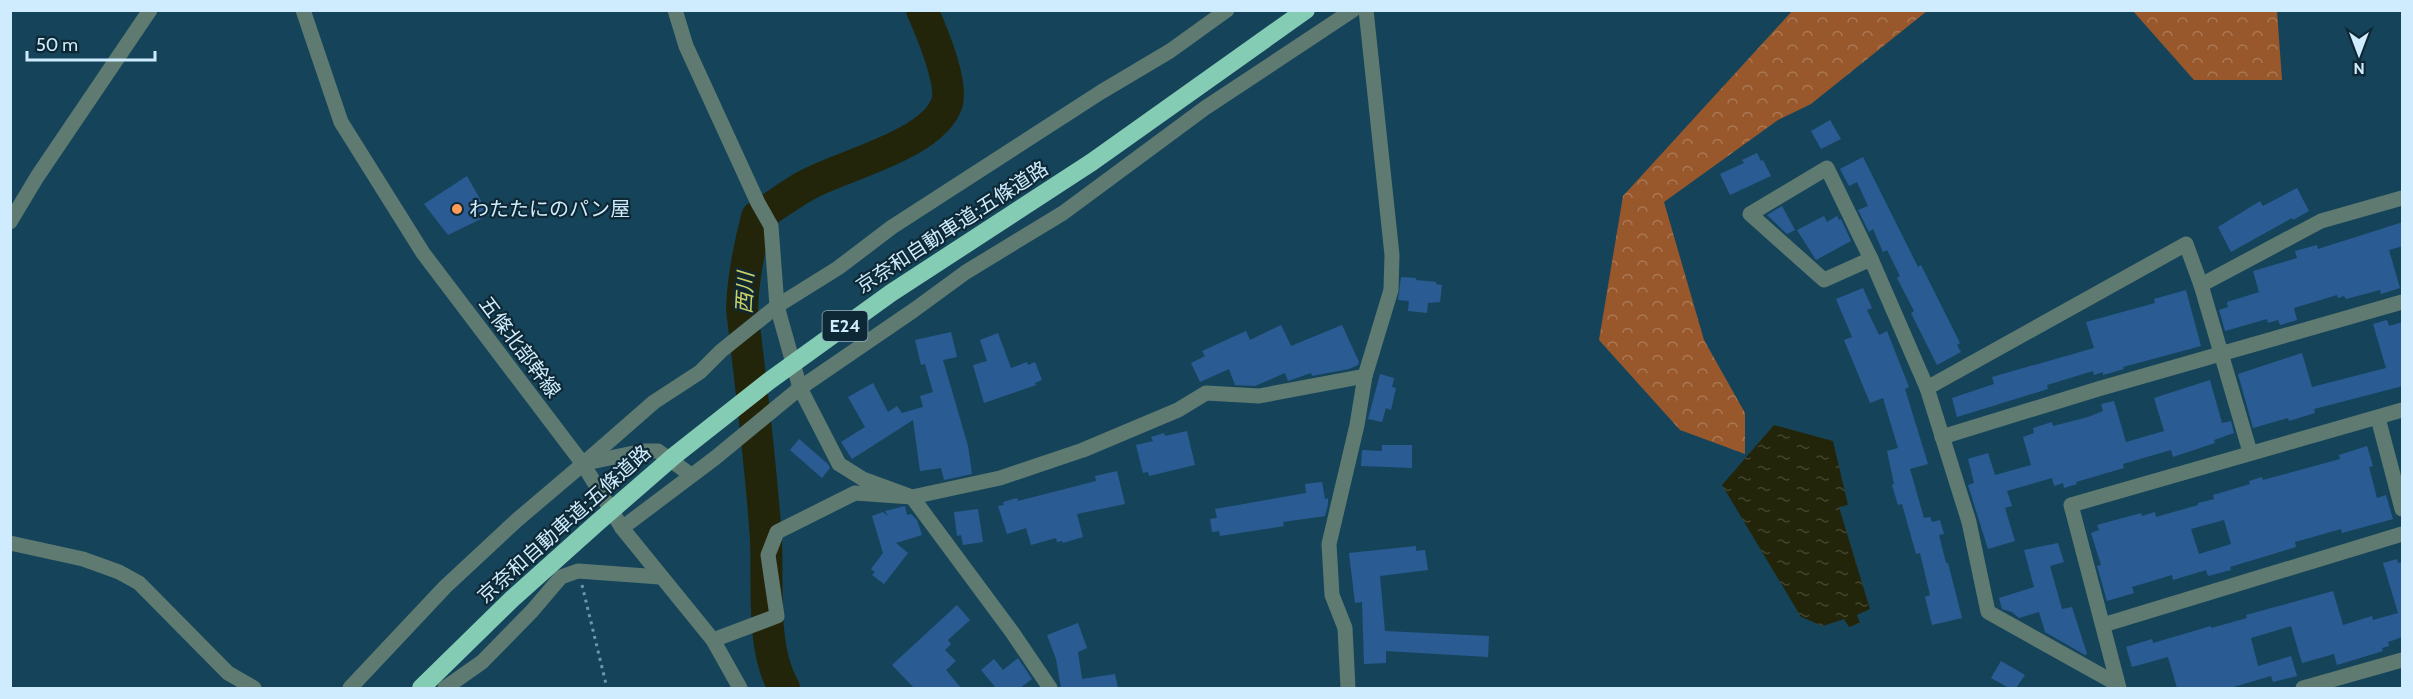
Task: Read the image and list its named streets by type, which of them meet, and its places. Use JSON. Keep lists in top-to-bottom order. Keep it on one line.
{"streets":{"highway":["京奈和自動車道;五條道路","E24"],"street":["五條北部幹線"]},"water":["西川"],"places":["わたたにのパン屋"],"scale_bar":"50 m","north":"bottom"}
